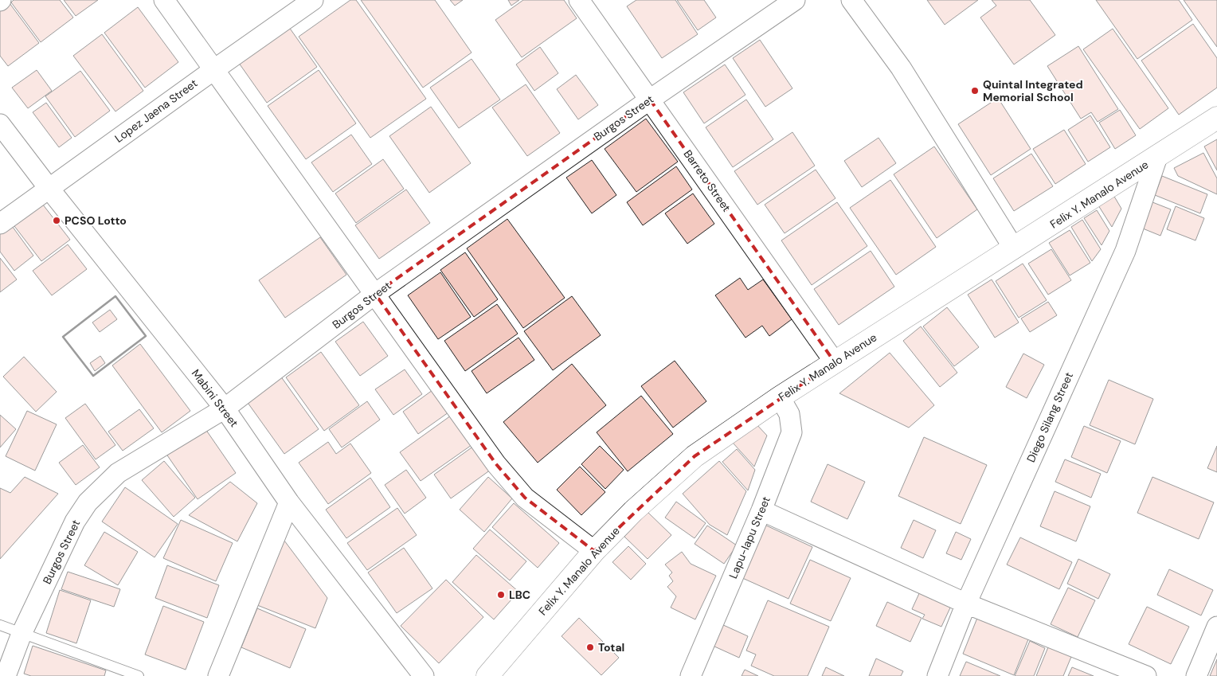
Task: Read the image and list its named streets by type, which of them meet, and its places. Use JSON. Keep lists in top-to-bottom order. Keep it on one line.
{"streets":{"main road":["Felix Y. Manalo Avenue"],"street":["Lopez Jaena Street","Burgos Street","Barreto Street","Mabini Street","Diego Silang Street","Lapu-lapu Street"]},"crossings":[["Lopez Jaena Street","Mabini Street"],["Burgos Street","Barreto Street"],["Burgos Street","Mabini Street"],["Barreto Street","Felix Y. Manalo Avenue"],["Felix Y. Manalo Avenue","Diego Silang Street"],["Felix Y. Manalo Avenue","Lapu-lapu Street"]],"places":["Quintal Integrated Memorial School","PCSO Lotto","LBC","Total"]}
